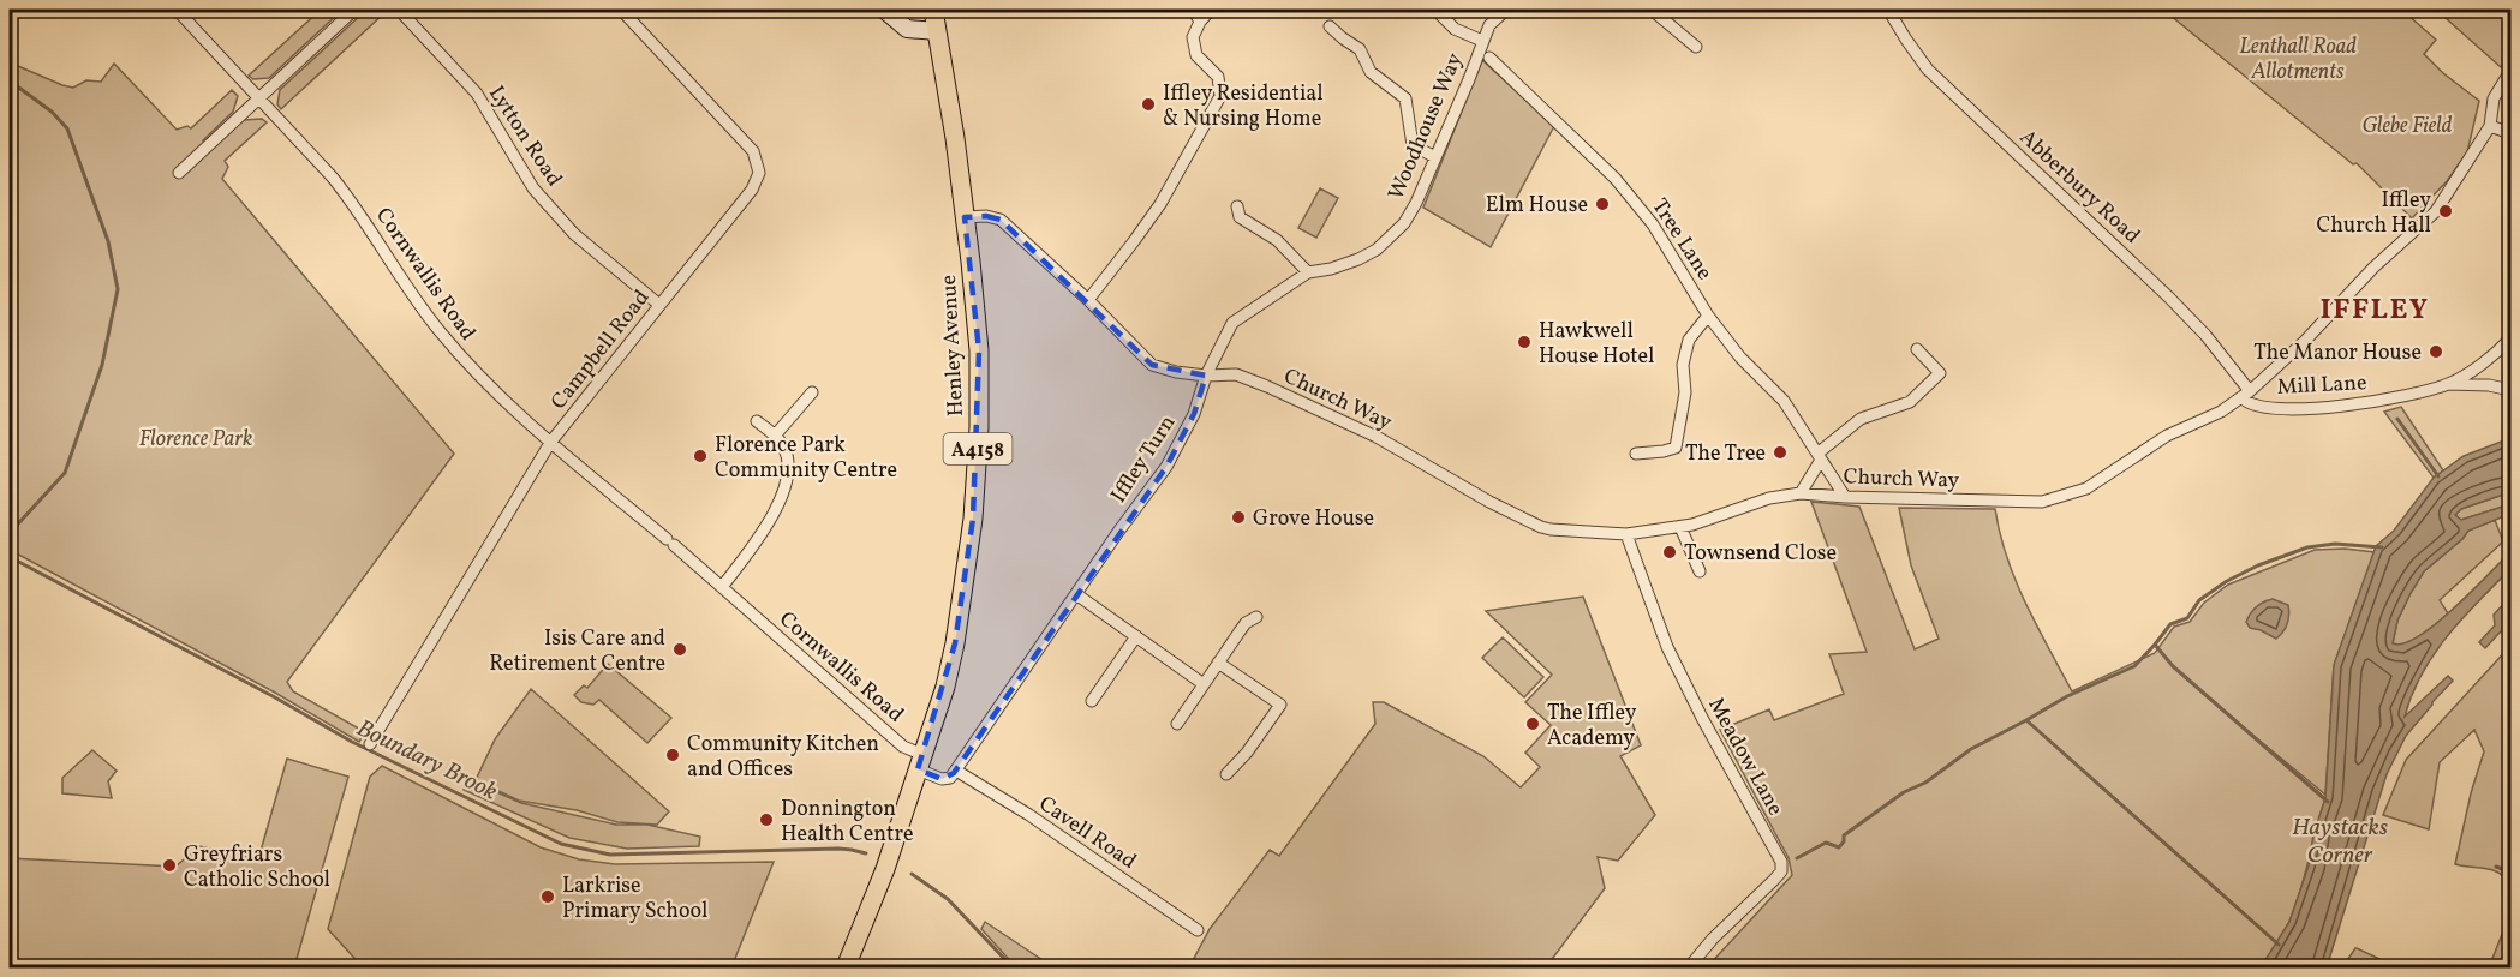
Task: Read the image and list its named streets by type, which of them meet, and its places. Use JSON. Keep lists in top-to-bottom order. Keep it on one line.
{"streets":{"main road":["Henley Avenue","A4158"],"street":["Woodhouse Way","Lytton Road","Abberbury Road","Tree Lane","Cornwallis Road","Campbell Road","Mill Lane","Church Way","Iffley Turn","Meadow Lane","Cavell Road"]},"crossings":[["Woodhouse Way","Church Way"],["Woodhouse Way","Iffley Turn"],["Lytton Road","Campbell Road"],["Abberbury Road","Mill Lane"],["Abberbury Road","Church Way"],["Tree Lane","Church Way"],["Cornwallis Road","Henley Avenue"],["Cornwallis Road","Campbell Road"],["Henley Avenue","A4158"],["Mill Lane","Church Way"],["Church Way","Iffley Turn"],["Church Way","Meadow Lane"],["Iffley Turn","Cavell Road"]],"districts":["IFFLEY"],"water":["Boundary Brook","Haystacks Corner"],"parks":["Lenthall Road Allotments","Glebe Field","Florence Park"],"places":["Iffley Residential & Nursing Home","Elm House","Iffley Church Hall","Hawkwell House Hotel","The Manor House","The Tree","Florence Park Community Centre","Grove House","Townsend Close","Isis Care and Retirement Centre","The Iffley Academy","Community Kitchen and Offices","Donnington Health Centre","Greyfriars Catholic School","Larkrise Primary School"]}
